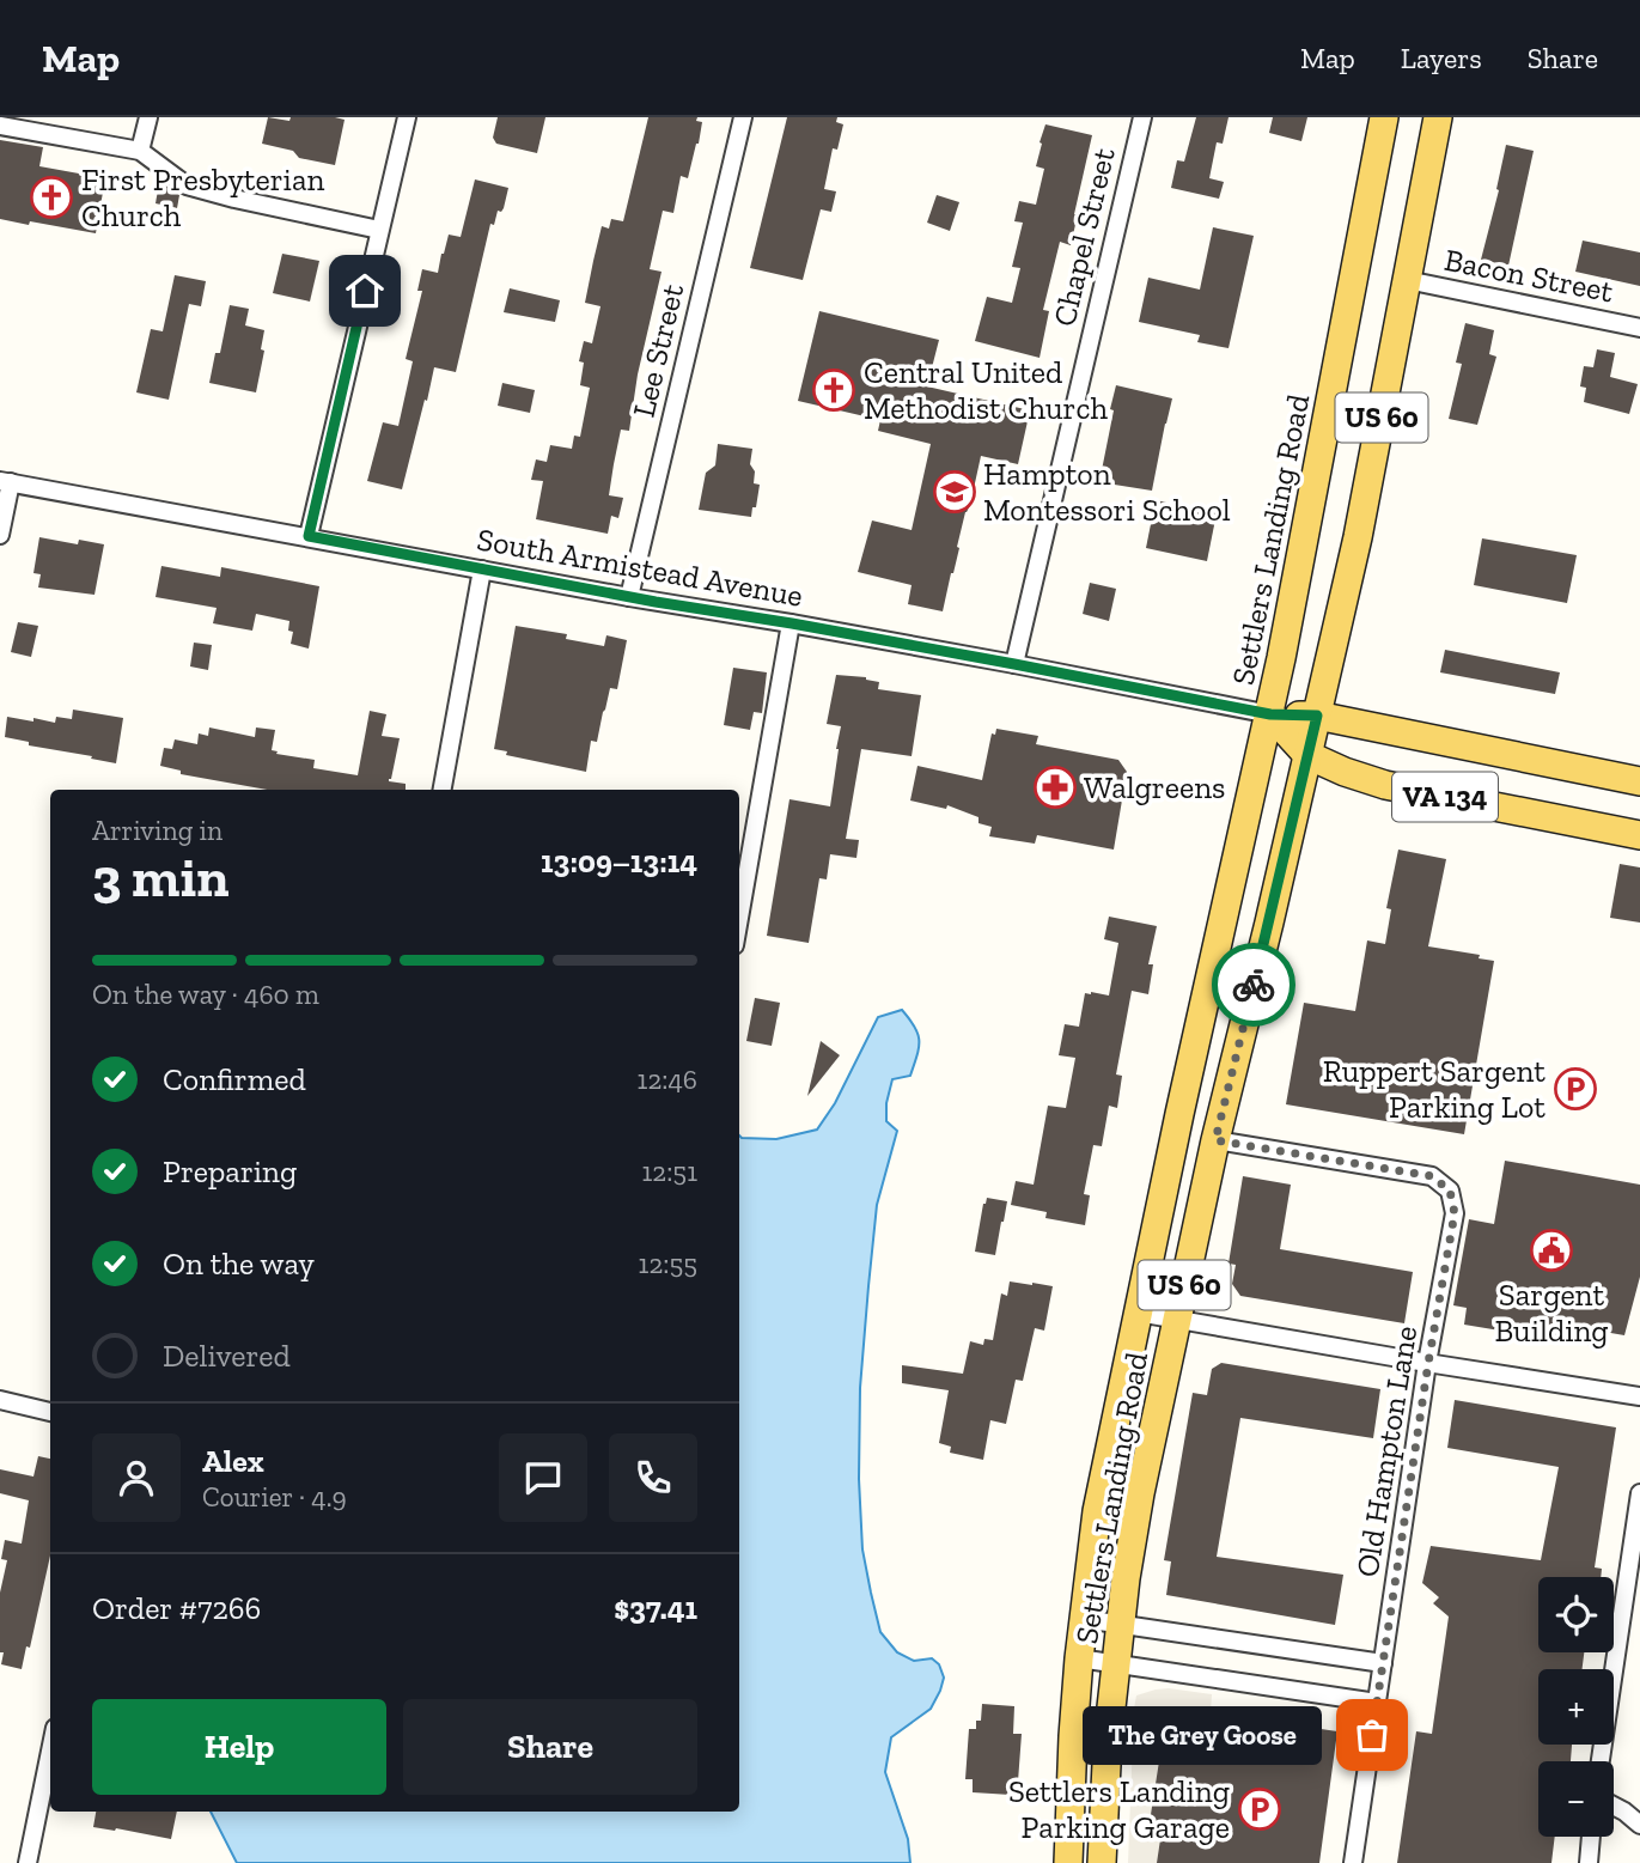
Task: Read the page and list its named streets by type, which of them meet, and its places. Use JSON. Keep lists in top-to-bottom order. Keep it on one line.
{"streets":{"main road":["US 60","Settlers Landing Road","VA 134"],"street":["Chapel Street","Bacon Street","Lee Street","South Armistead Avenue","Old Hampton Lane"]},"crossings":[["Chapel Street","South Armistead Avenue"],["Bacon Street","Settlers Landing Road"],["Lee Street","South Armistead Avenue"],["Settlers Landing Road","South Armistead Avenue"],["Settlers Landing Road","VA 134"],["Settlers Landing Road","Old Hampton Lane"],["South Armistead Avenue","VA 134"]],"places":{"church":["First Presbyterian Church","Central United Methodist Church"],"school or university":["Hampton Montessori School"],"pharmacy":["Walgreens"],"parking":["Ruppert Sargent Parking Lot","Settlers Landing Parking Garage"],"public building":["Sargent Building"],"other":["The Grey Goose"]},"page":{"header":"Map","nav":["Map","Layers","Share"],"heading":["3 min","Arriving in","13:09–13:14"],"panel":["Alex","Courier · 4.9","Order #7266","$37.41"],"bar":"On the way · 460 m","list":[["Confirmed","12:46"],["Preparing","12:51"],["On the way","12:55"],"Delivered"],"map_buttons":["+","−"],"buttons":["Help","Share"],"bubble":"The Grey Goose"}}
